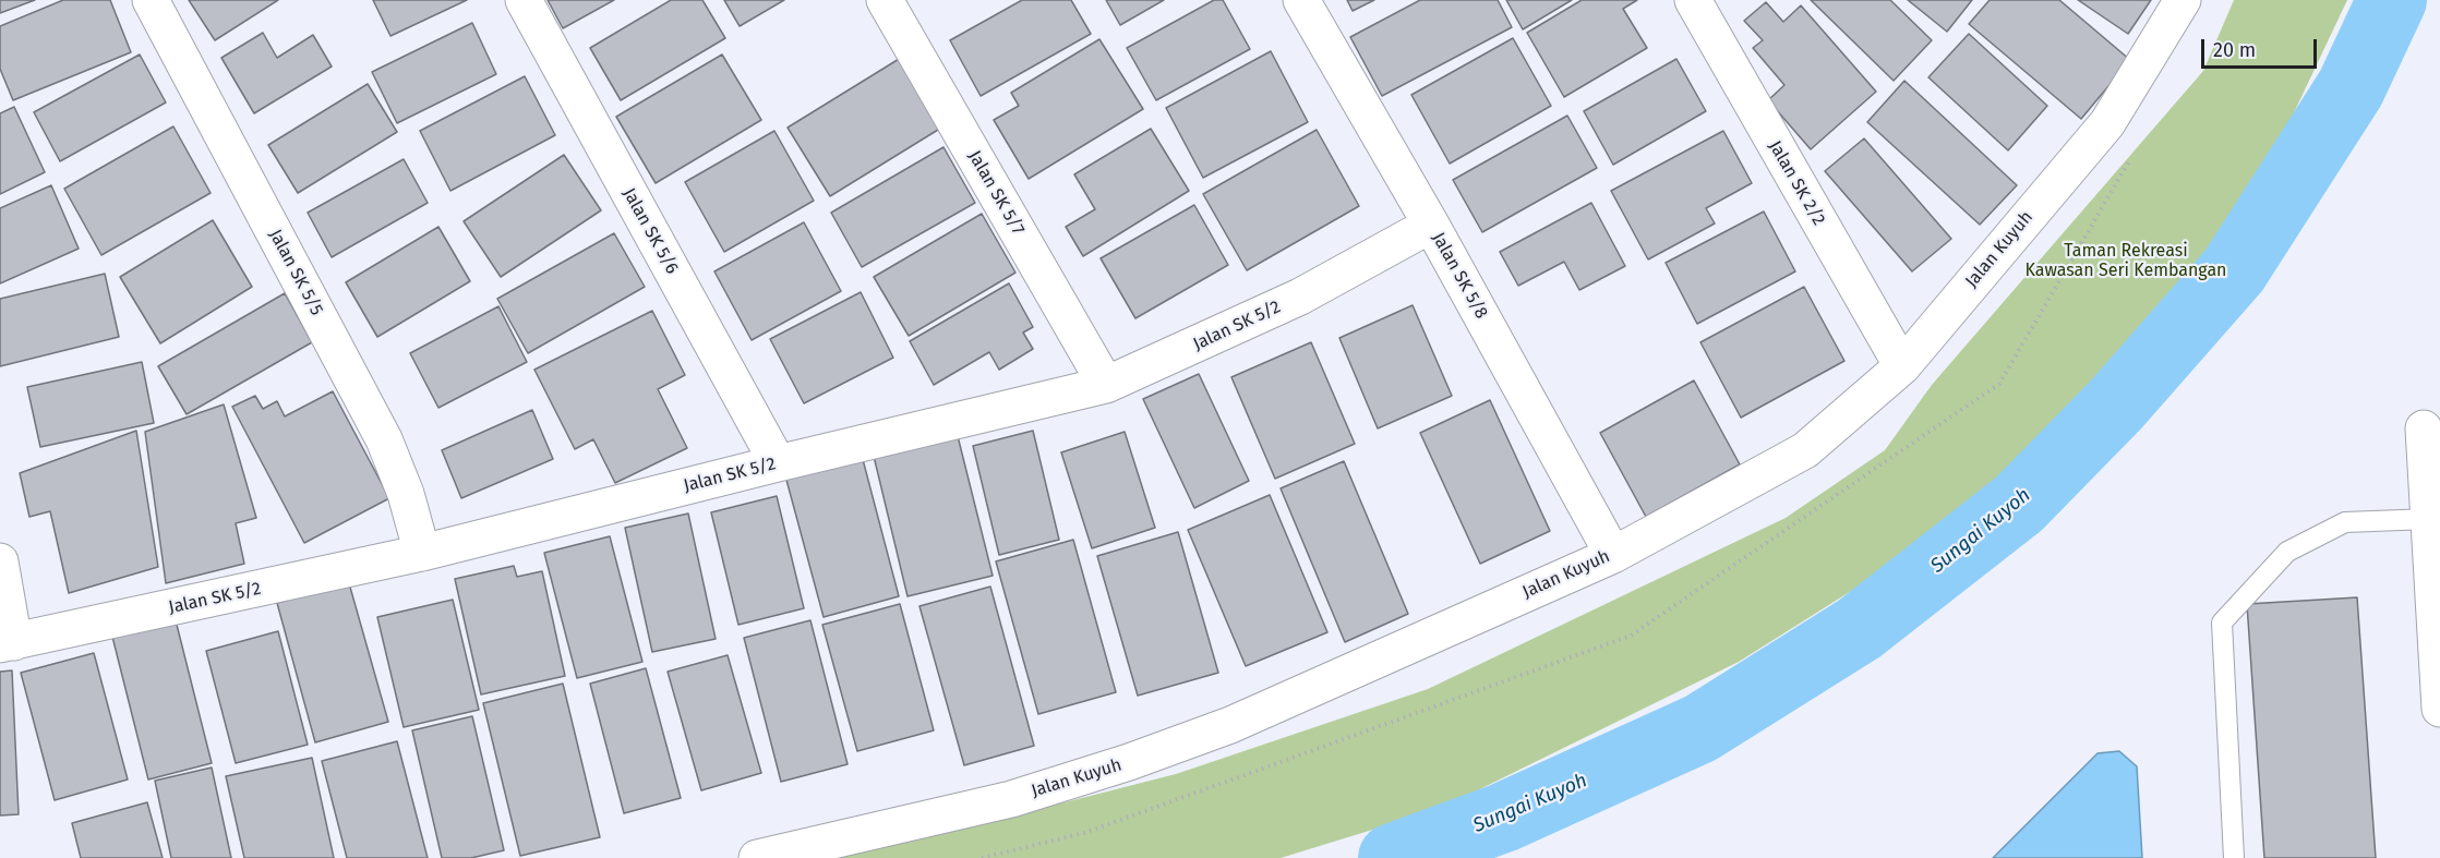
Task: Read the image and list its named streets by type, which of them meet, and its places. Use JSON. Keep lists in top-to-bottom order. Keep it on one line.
{"streets":{"street":["Jalan SK 2/2","Jalan SK 5/7","Jalan SK 5/6","Jalan Kuyuh","Jalan SK 5/5","Jalan SK 5/8","Jalan SK 5/2"]},"crossings":[["Jalan SK 2/2","Jalan Kuyuh"],["Jalan SK 5/7","Jalan SK 5/2"],["Jalan SK 5/6","Jalan SK 5/2"],["Jalan Kuyuh","Jalan SK 5/8"],["Jalan SK 5/5","Jalan SK 5/2"],["Jalan SK 5/8","Jalan SK 5/2"]],"water":["Sungai Kuyoh"],"parks":["Taman Rekreasi Kawasan Seri Kembangan"],"scale_bar":"20 m"}
